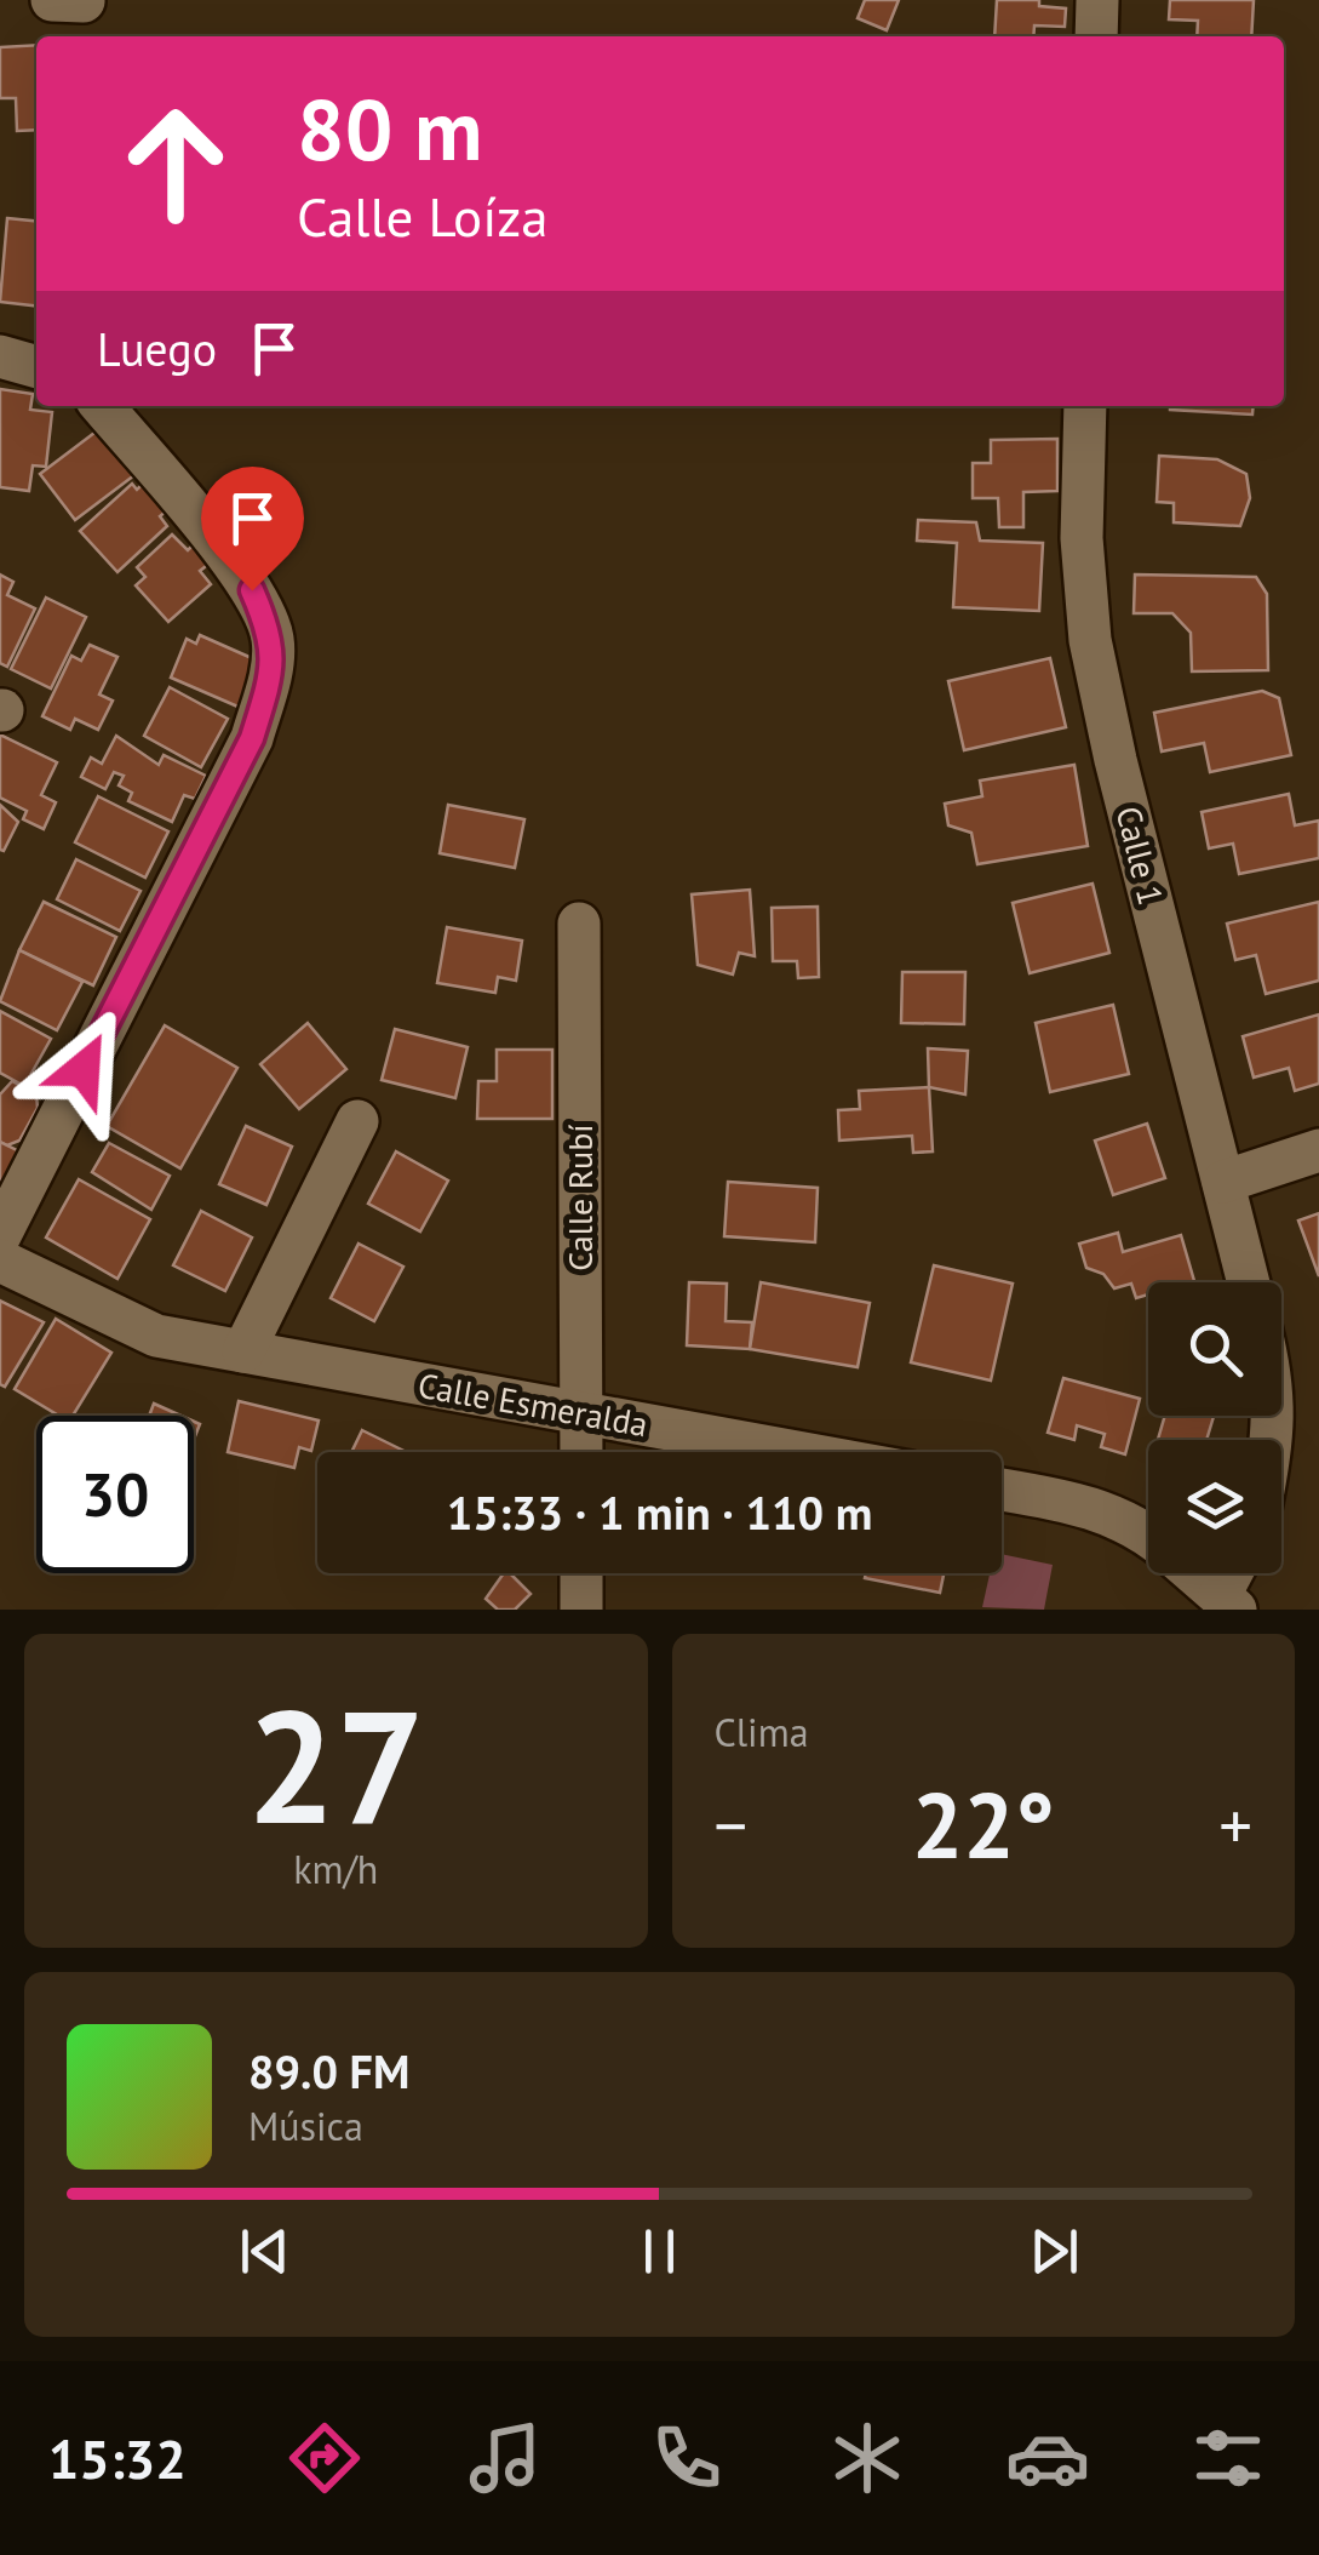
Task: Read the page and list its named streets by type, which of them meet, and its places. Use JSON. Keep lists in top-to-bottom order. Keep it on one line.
{"streets":{"street":["Calle 1","Calle Rubí","Calle Esmeralda"]},"crossings":[["Calle Rubí","Calle Esmeralda"]],"page":{"turn":["80 m","Calle Loíza"],"then":"Luego","limit":"30","trip":"15:33 · 1 min · 110 m","tile":[["27","km/h"],"Clima"],"heat":["−","22°","+"],"song":["89.0 FM","Música"],"tabs":"15:32"}}
